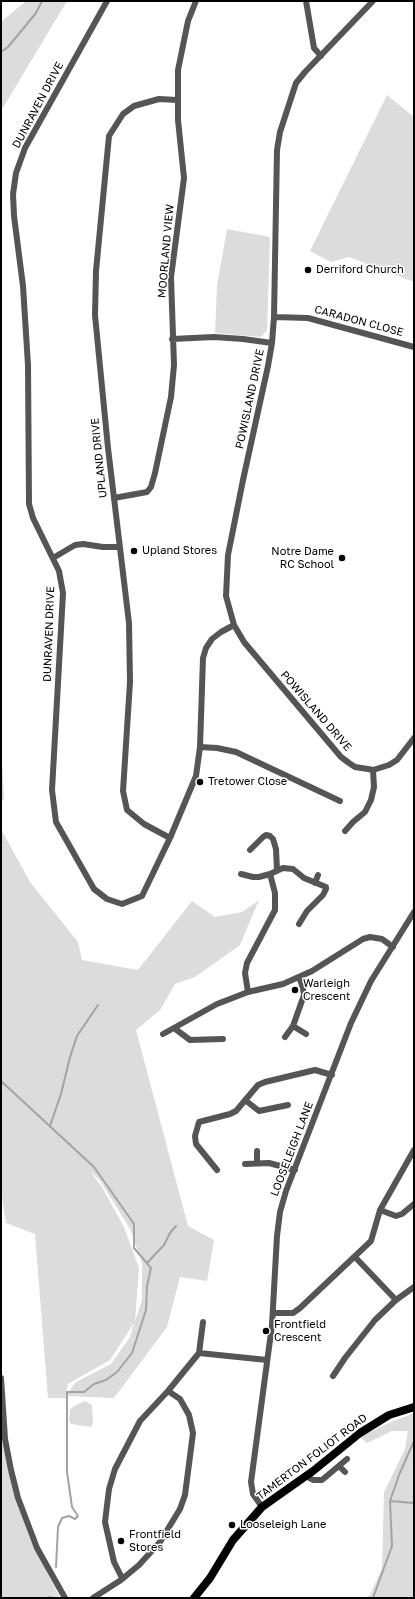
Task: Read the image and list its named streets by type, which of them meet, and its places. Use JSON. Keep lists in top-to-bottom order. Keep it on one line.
{"streets":{"main road":["TAMERTON FOLIOT ROAD"],"street":["DUNRAVEN DRIVE","MOORLAND VIEW","CARADON CLOSE","POWISLAND DRIVE","UPLAND DRIVE","LOOSELEIGH LANE"]},"crossings":[["DUNRAVEN DRIVE","POWISLAND DRIVE"],["DUNRAVEN DRIVE","UPLAND DRIVE"],["MOORLAND VIEW","UPLAND DRIVE"],["CARADON CLOSE","POWISLAND DRIVE"],["LOOSELEIGH LANE","TAMERTON FOLIOT ROAD"]],"places":["Derriford Church","Upland Stores","Notre Dame RC School","Tretower Close","Warleigh Crescent","Frontfield Crescent","Looseleigh Lane","Frontfield Stores"]}
